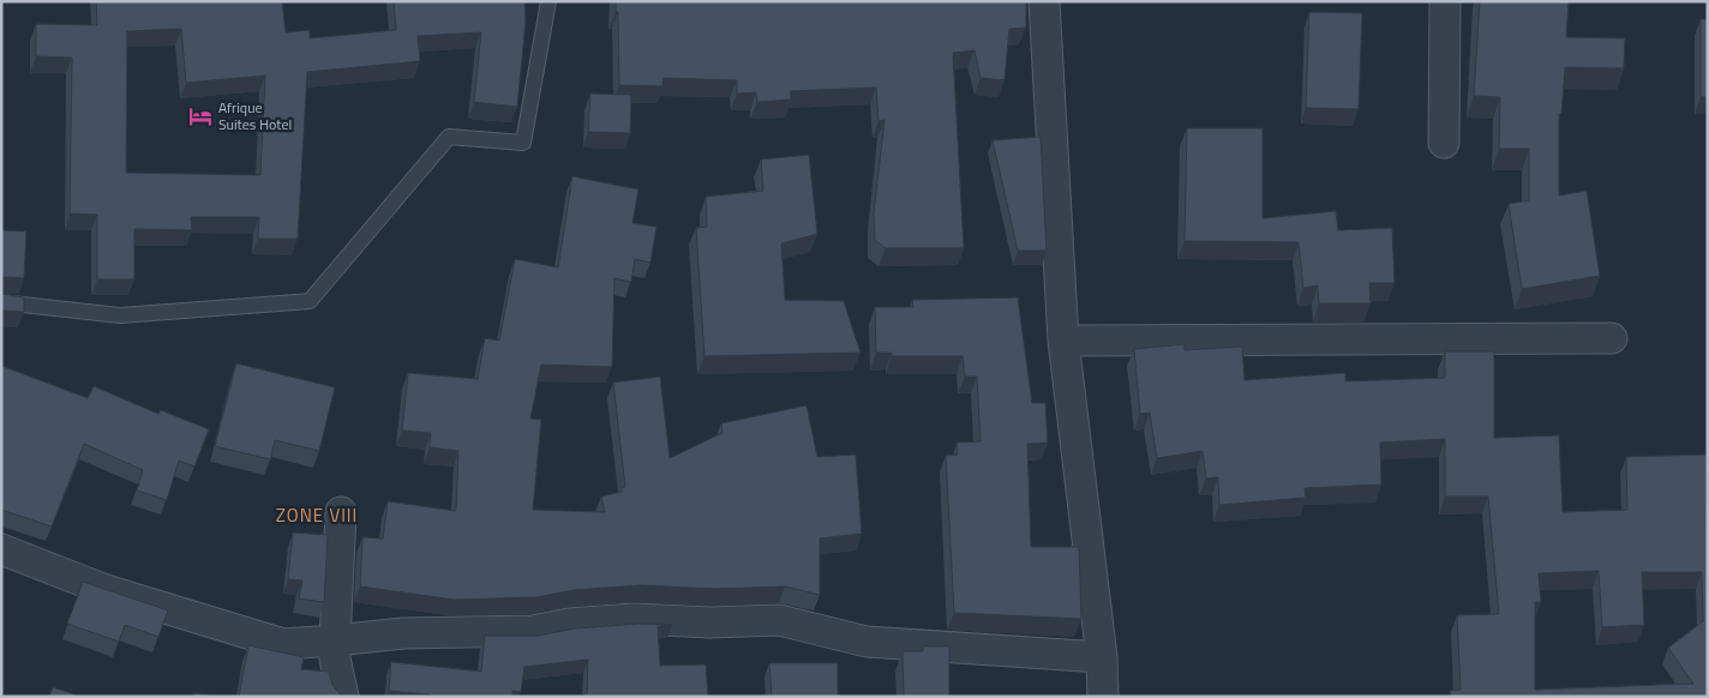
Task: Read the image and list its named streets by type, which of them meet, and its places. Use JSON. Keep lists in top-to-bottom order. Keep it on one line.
{"districts":["ZONE VIII"],"places":{"hotel":["Afrique Suites Hotel"]}}
